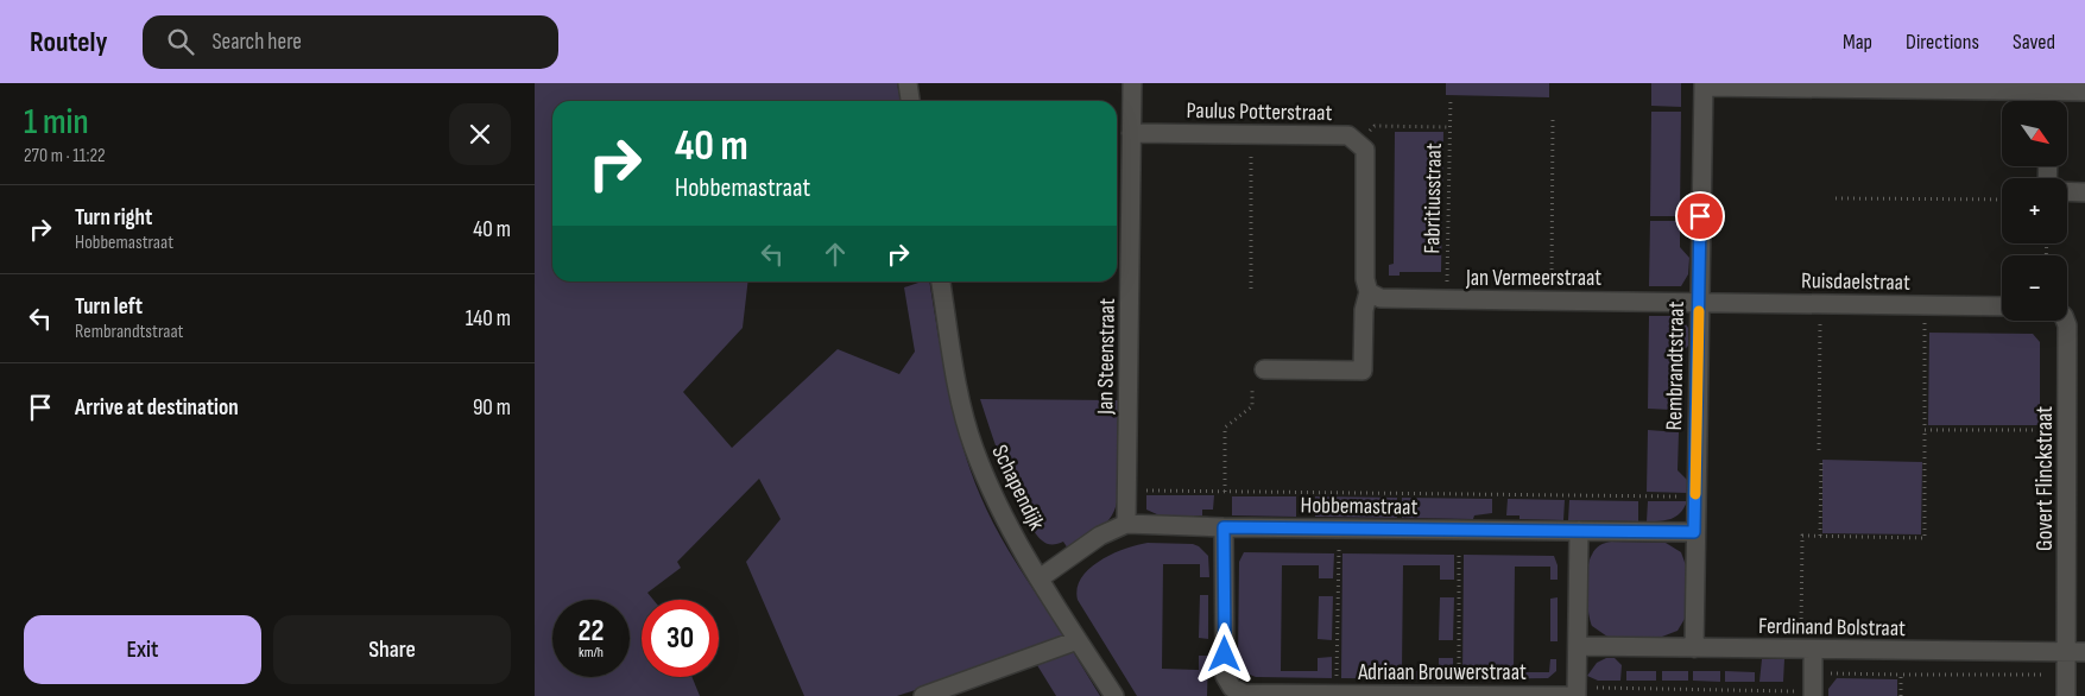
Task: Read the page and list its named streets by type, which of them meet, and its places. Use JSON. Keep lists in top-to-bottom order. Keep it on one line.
{"streets":{"street":["Paulus Potterstraat","Jan Vermeerstraat","Ruisdaelstraat","Jan Steenstraat","Rembrandtstraat","Govert Flinckstraat","Schapendijk","Hobbemastraat","Ferdinand Bolstraat","Adriaan Brouwerstraat"],"path":["Fabritiusstraat"]},"crossings":[["Paulus Potterstraat","Fabritiusstraat"],["Paulus Potterstraat","Jan Steenstraat"],["Fabritiusstraat","Jan Vermeerstraat"],["Jan Vermeerstraat","Ruisdaelstraat"],["Jan Vermeerstraat","Rembrandtstraat"],["Ruisdaelstraat","Rembrandtstraat"],["Jan Steenstraat","Hobbemastraat"],["Rembrandtstraat","Hobbemastraat"],["Rembrandtstraat","Ferdinand Bolstraat"],["Govert Flinckstraat","Ferdinand Bolstraat"],["Schapendijk","Hobbemastraat"],["Hobbemastraat","Adriaan Brouwerstraat"]],"north":"bottom right","page":{"header":"Routely","search":"Search here","nav":["Map","Directions","Saved"],"heading":["1 min","270 m · 11:22"],"map_buttons":["+","−"],"turn":["40 m","Hobbemastraat"],"list":[{"name":"Turn right","note":"Hobbemastraat","value":"40 m"},{"name":"Turn left","note":"Rembrandtstraat","value":"140 m"},{"name":"Arrive at destination","value":"90 m"}],"speed":"22 km/h","limit":"30","buttons":["Exit","Share"]}}
